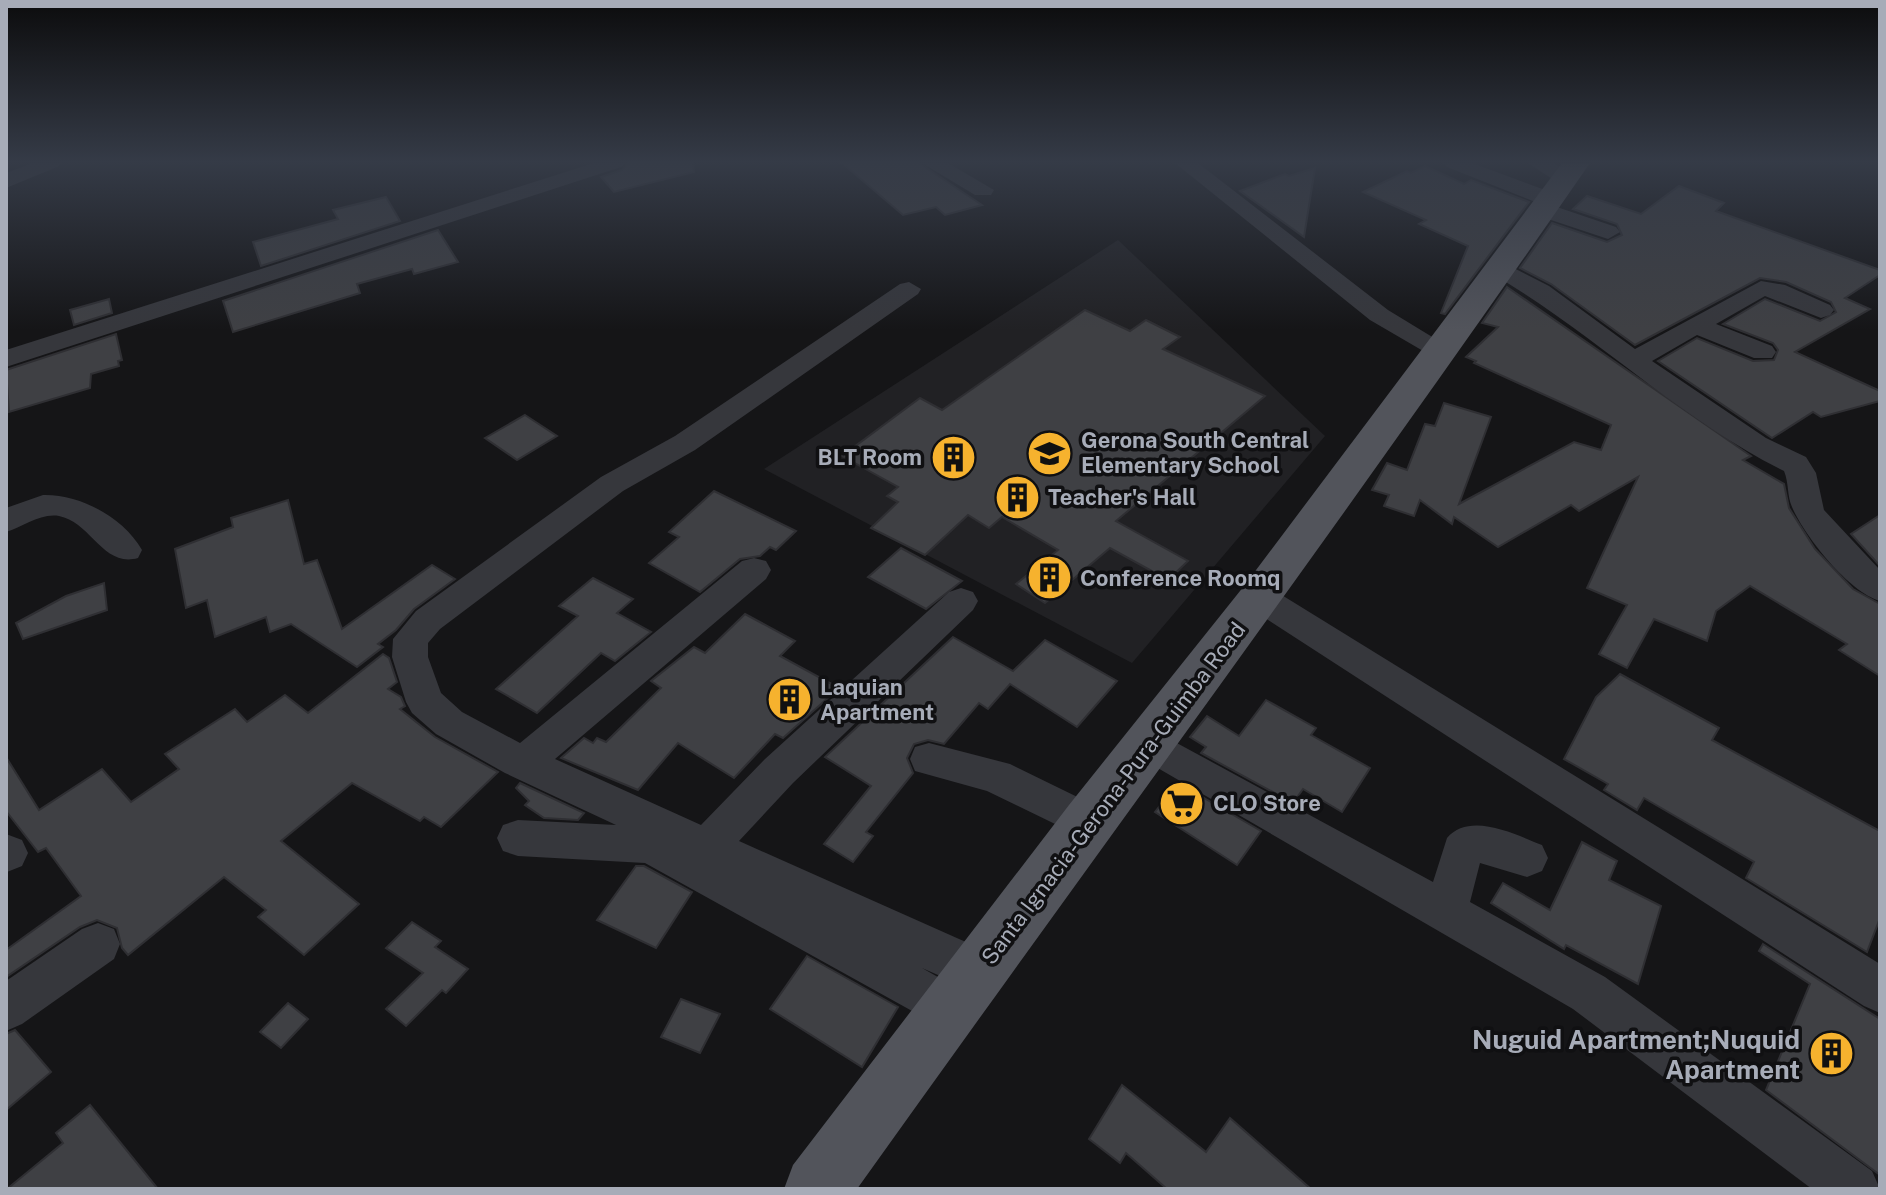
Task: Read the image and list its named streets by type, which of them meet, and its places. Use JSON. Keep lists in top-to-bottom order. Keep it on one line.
{"streets":{"main road":["Santa Ignacia-Gerona-Pura-Guimba Road"]},"places":{"school or university":["Gerona South Central Elementary School"],"building":["BLT Room","Teacher's Hall","Conference Roomq","Laquian Apartment","Nuguid Apartment;Nuquid Apartment"],"supermarket":["CLO Store"]}}
